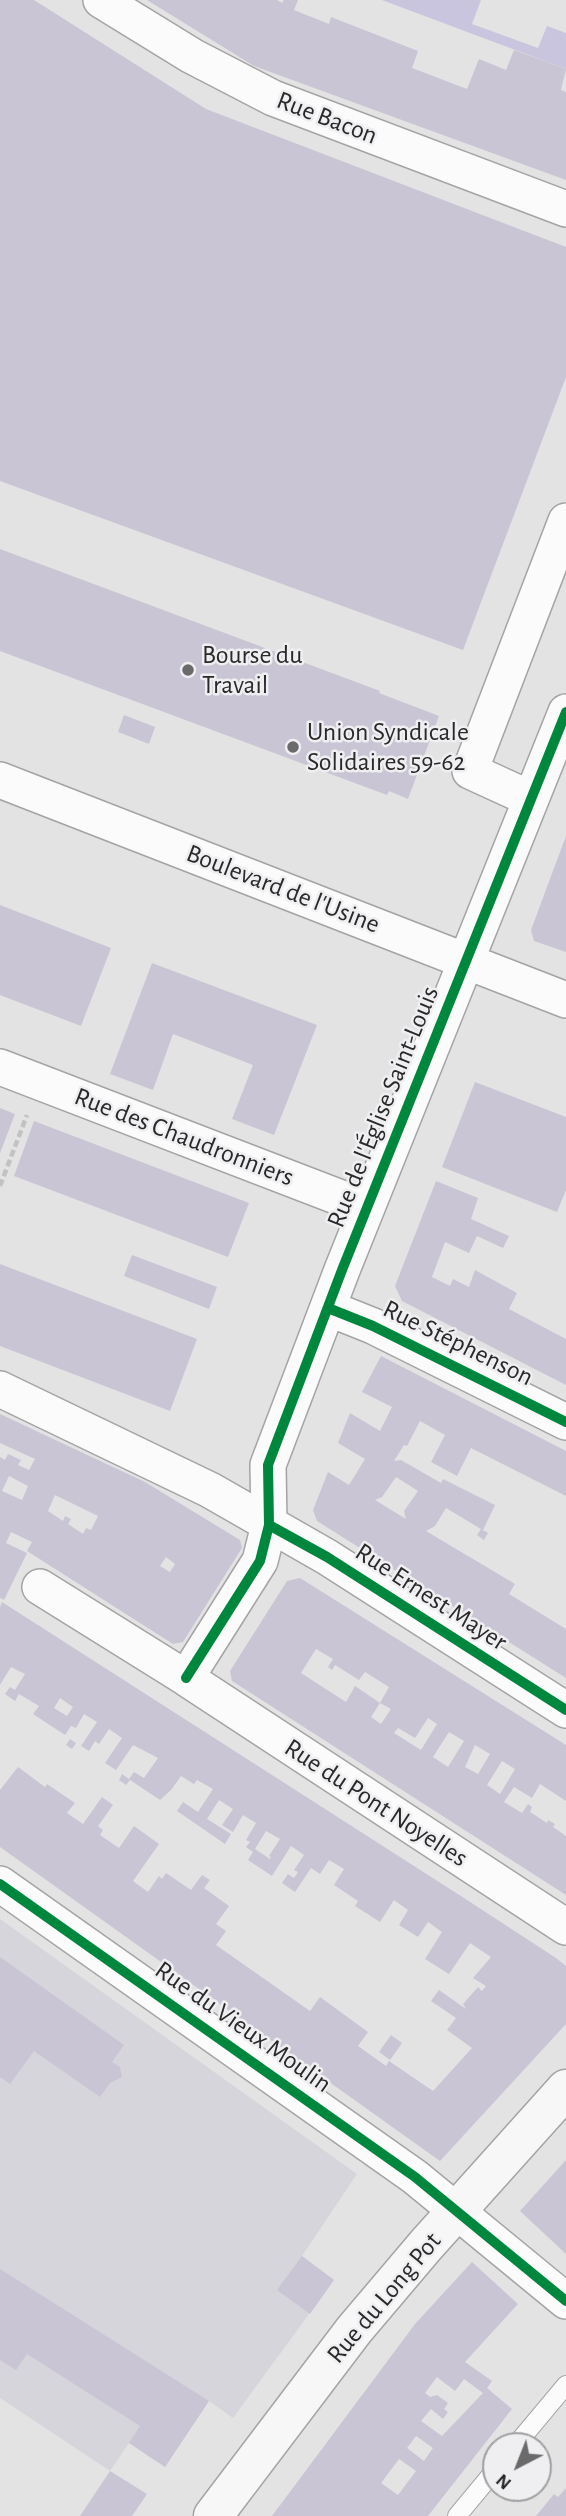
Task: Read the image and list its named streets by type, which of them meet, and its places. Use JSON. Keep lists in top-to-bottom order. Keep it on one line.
{"streets":{"street":["Rue Bacon","Boulevard de l'Usine","Rue de l'Église Saint-Louis","Rue des Chaudronniers","Rue Stéphenson","Rue Ernest Mayer","Rue du Pont Noyelles","Rue du Vieux Moulin","Rue du Long Pot"]},"crossings":[["Boulevard de l'Usine","Rue de l'Église Saint-Louis"],["Rue de l'Église Saint-Louis","Rue des Chaudronniers"],["Rue de l'Église Saint-Louis","Rue Stéphenson"],["Rue de l'Église Saint-Louis","Rue Ernest Mayer"],["Rue du Vieux Moulin","Rue du Long Pot"]],"places":["Bourse du Travail","Union Syndicale Solidaires 59-62"],"north":"bottom left"}
